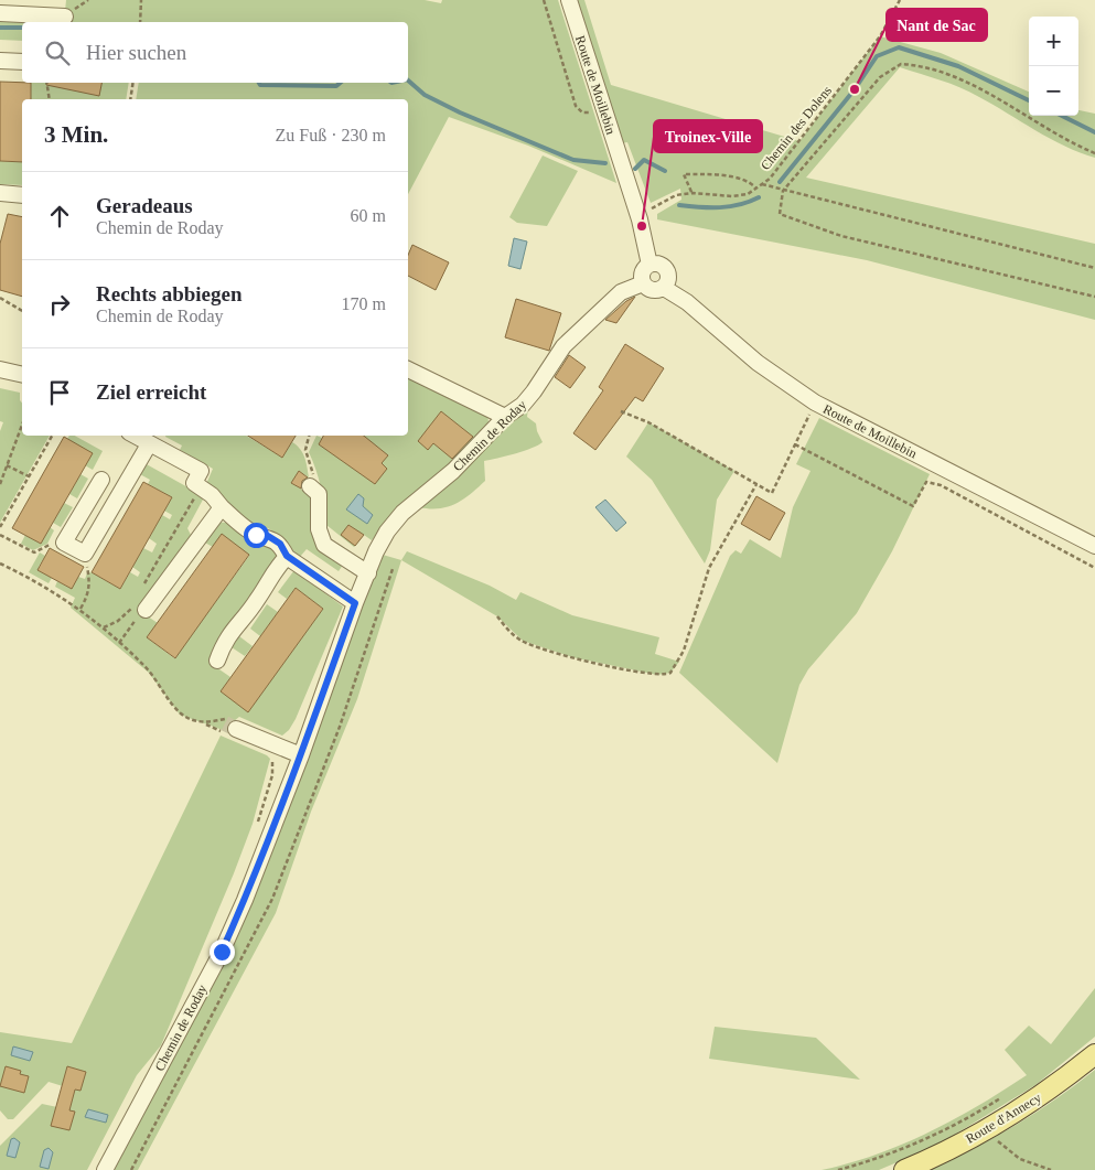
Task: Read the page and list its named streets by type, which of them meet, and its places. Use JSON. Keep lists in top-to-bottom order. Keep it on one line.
{"streets":{"main road":["Route d'Annecy"],"street":["Route de Moillebin","Chemin de Roday"],"path":["Chemin des Dolens"]},"crossings":[["Route de Moillebin","Chemin des Dolens"],["Route de Moillebin","Chemin de Roday"]],"places":["Nant de Sac","Troinex-Ville"],"page":{"map_buttons":["+","−"],"search":"Hier suchen","heading":["3 Min.","Zu Fuß · 230 m"],"list":[["Geradeaus","Chemin de Roday","60 m"],["Rechts abbiegen","Chemin de Roday","170 m"],"Ziel erreicht"]}}
